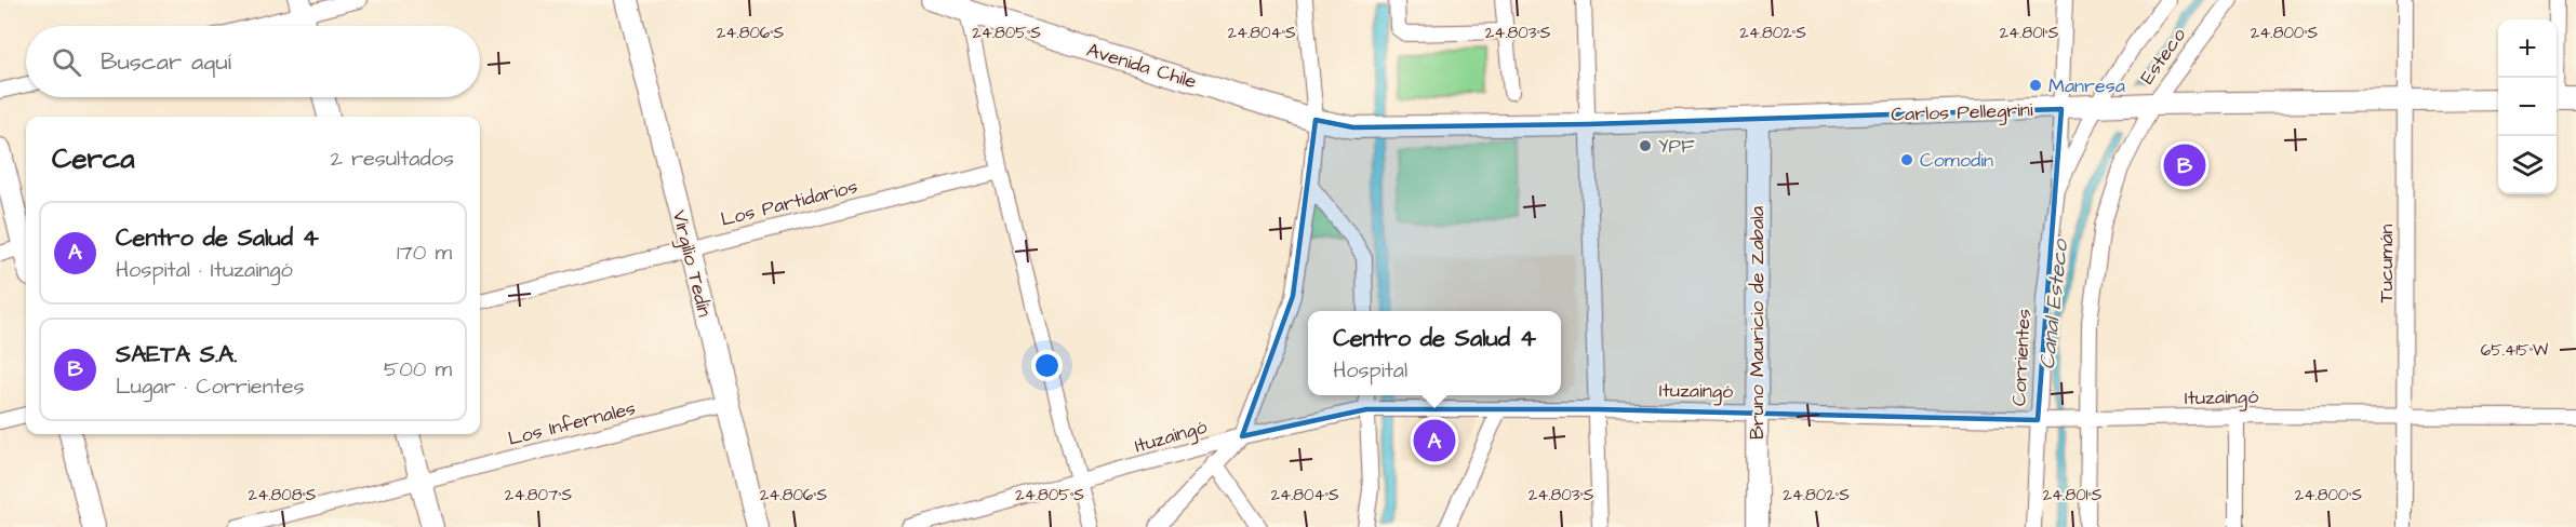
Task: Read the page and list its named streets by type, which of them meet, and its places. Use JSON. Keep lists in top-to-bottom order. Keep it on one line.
{"streets":{"main road":["Avenida Chile","Carlos Pellegrini","Virgilio Tedín","Bruno Mauricio de Zabala"],"street":["Esteco","Los Partidarios","Tucumán","Corrientes","Ituzaingó","Los Infernales"]},"crossings":[["Esteco","Carlos Pellegrini"],["Esteco","Corrientes"],["Avenida Chile","Carlos Pellegrini"],["Carlos Pellegrini","Tucumán"],["Carlos Pellegrini","Bruno Mauricio de Zabala"],["Carlos Pellegrini","Corrientes"],["Los Partidarios","Virgilio Tedín"],["Virgilio Tedín","Los Infernales"],["Tucumán","Ituzaingó"],["Bruno Mauricio de Zabala","Ituzaingó"],["Corrientes","Ituzaingó"]],"water":["Canal Esteco"],"places":["Manresa","YPF","Comodin"],"page":{"map_buttons":["+","−"],"search":"Buscar aquí","heading":["Cerca","2 resultados"],"pins":["B","A"],"list":[{"mark":"A","name":"Centro de Salud 4","note":"Hospital · Ituzaingó","value":"170 m"},{"mark":"B","name":"SAETA S.A.","note":"Lugar · Corrientes","value":"500 m"}],"popup":["Centro de Salud 4","Hospital"]},"coordinates":["24.806°S","24.805°S","24.804°S","24.803°S","24.802°S","24.801°S","24.800°S","65.415°W","24.808°S","24.807°S"]}
